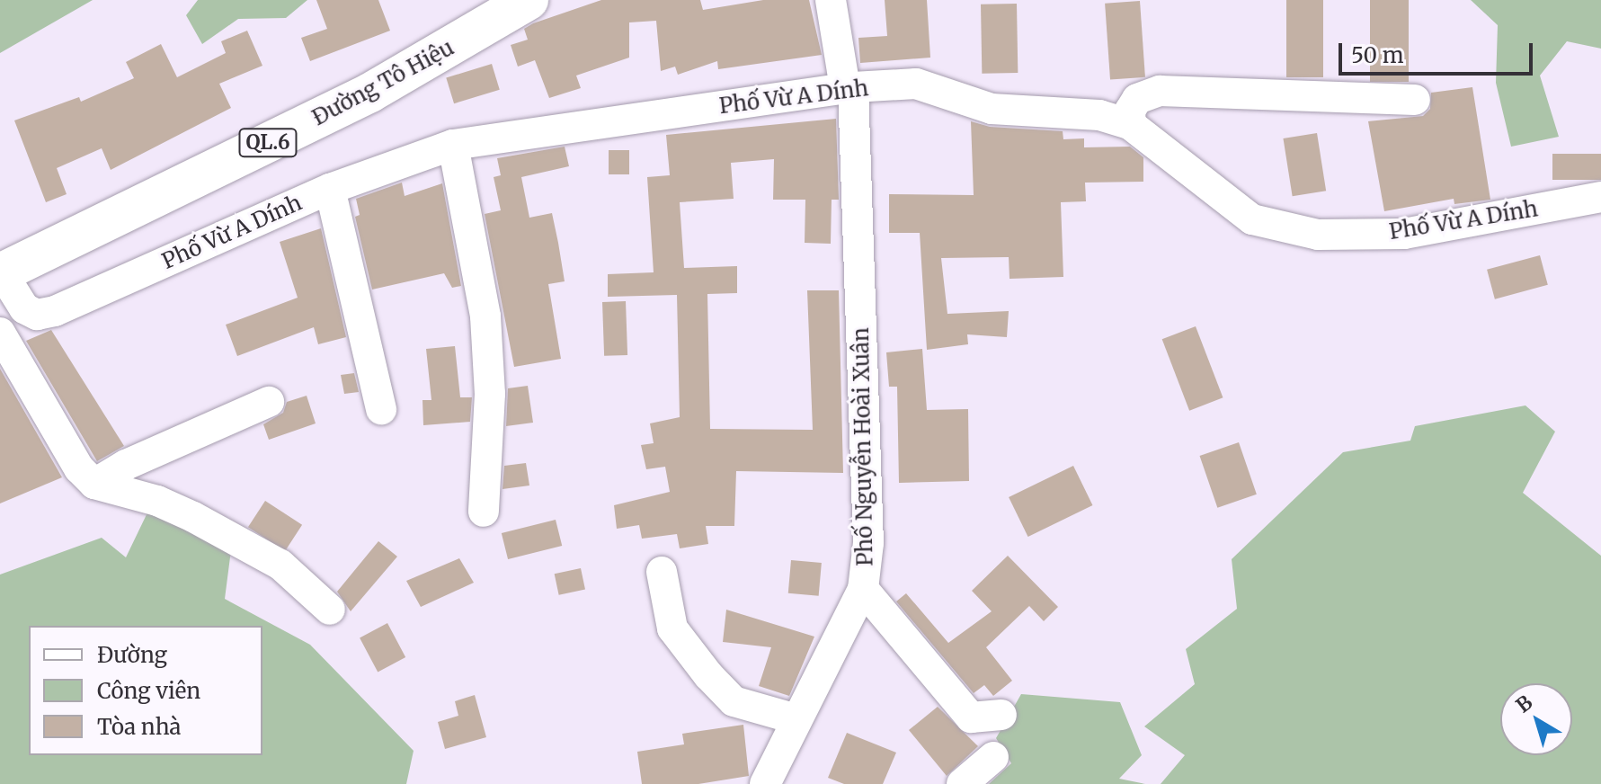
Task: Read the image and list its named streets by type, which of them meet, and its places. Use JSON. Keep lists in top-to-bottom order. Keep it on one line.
{"streets":{"highway":["Đường Tô Hiệu","QL.6"],"street":["Phố Vừ A Dính","Phố Nguyễn Hoài Xuân"]},"crossings":[["Đường Tô Hiệu","Phố Vừ A Dính"],["Phố Vừ A Dính","Phố Nguyễn Hoài Xuân"]],"legend":["Đường","Công viên","Tòa nhà"],"scale_bar":"50 m","north":"top left"}
